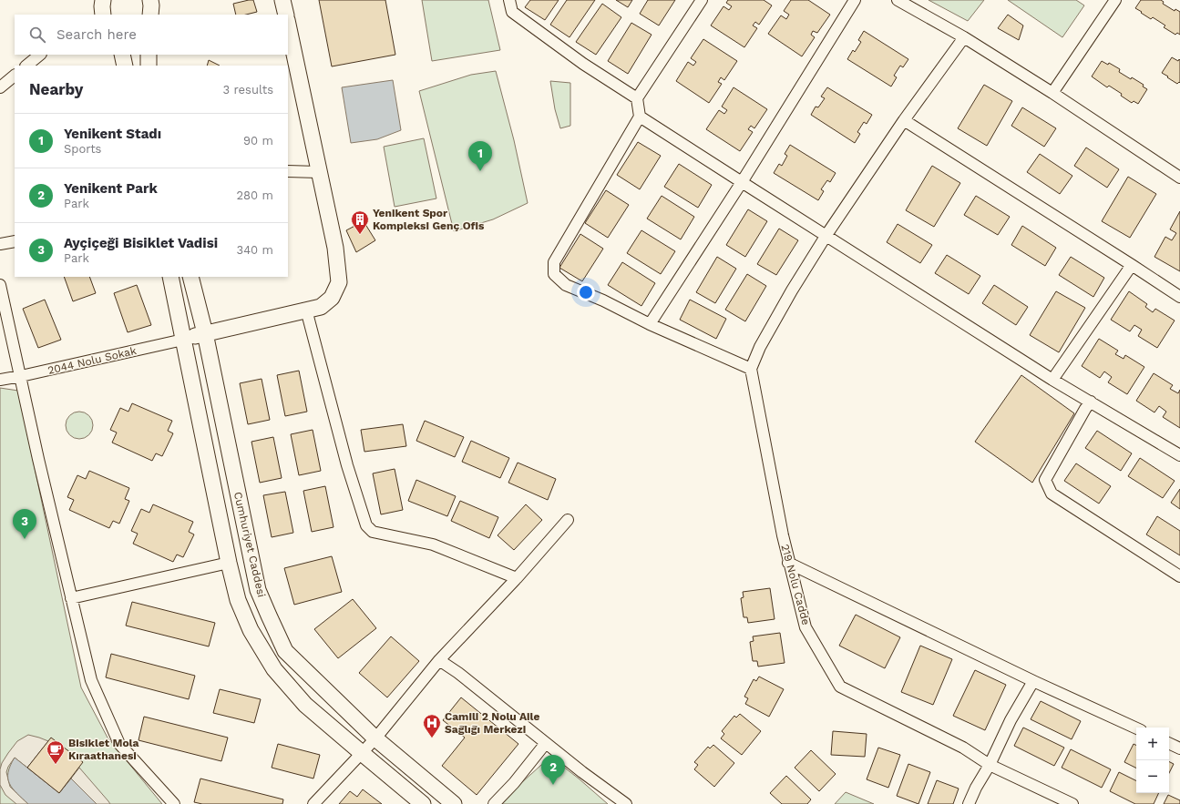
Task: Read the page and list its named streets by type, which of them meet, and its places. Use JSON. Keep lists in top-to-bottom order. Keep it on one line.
{"streets":{"street":["2044 Nolu Sokak","Cumhuriyet Caddesi","219 Nolu Cadde"]},"crossings":[["2044 Nolu Sokak","Cumhuriyet Caddesi"]],"places":{"building":["Yenikent Spor Kompleksi Genç Ofis"],"hospital":["Camili 2 Nolu Aile Sağlığı Merkezi"],"cafe":["Bisiklet Mola Kıraathanesi"]},"page":{"search":"Search here","heading":["Nearby","3 results"],"list":[{"mark":"1","name":"Yenikent Stadı","note":"Sports","value":"90 m"},{"mark":"2","name":"Yenikent Park","note":"Park","value":"280 m"},{"mark":"3","name":"Ayçiçeği Bisiklet Vadisi","note":"Park","value":"340 m"}],"pins":["1","3","2"],"map_buttons":["+","−"]}}
